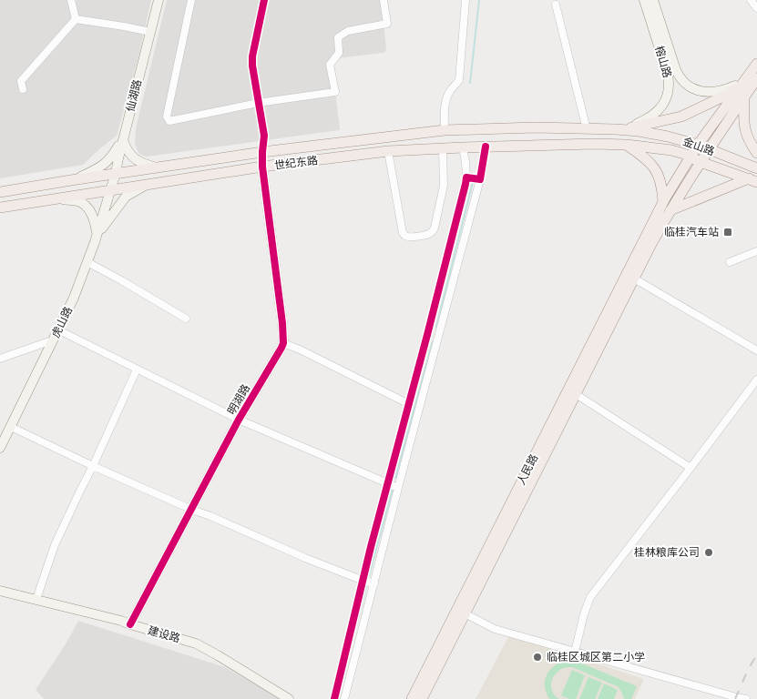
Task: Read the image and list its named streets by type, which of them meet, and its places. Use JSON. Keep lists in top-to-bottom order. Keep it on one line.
{"streets":{"main road":["金山路","世纪东路","人民路"],"street":["榕山路","仙湖路","虎山路","明湖路","建设路"]},"crossings":[["榕山路","金山路"],["榕山路","世纪东路"],["仙湖路","世纪东路"],["仙湖路","虎山路"],["金山路","世纪东路"],["世纪东路","虎山路"],["明湖路","建设路"]],"places":{"transit":["临桂汽车站"],"other":["桂林粮库公司","临桂区城区第二小学"]}}
